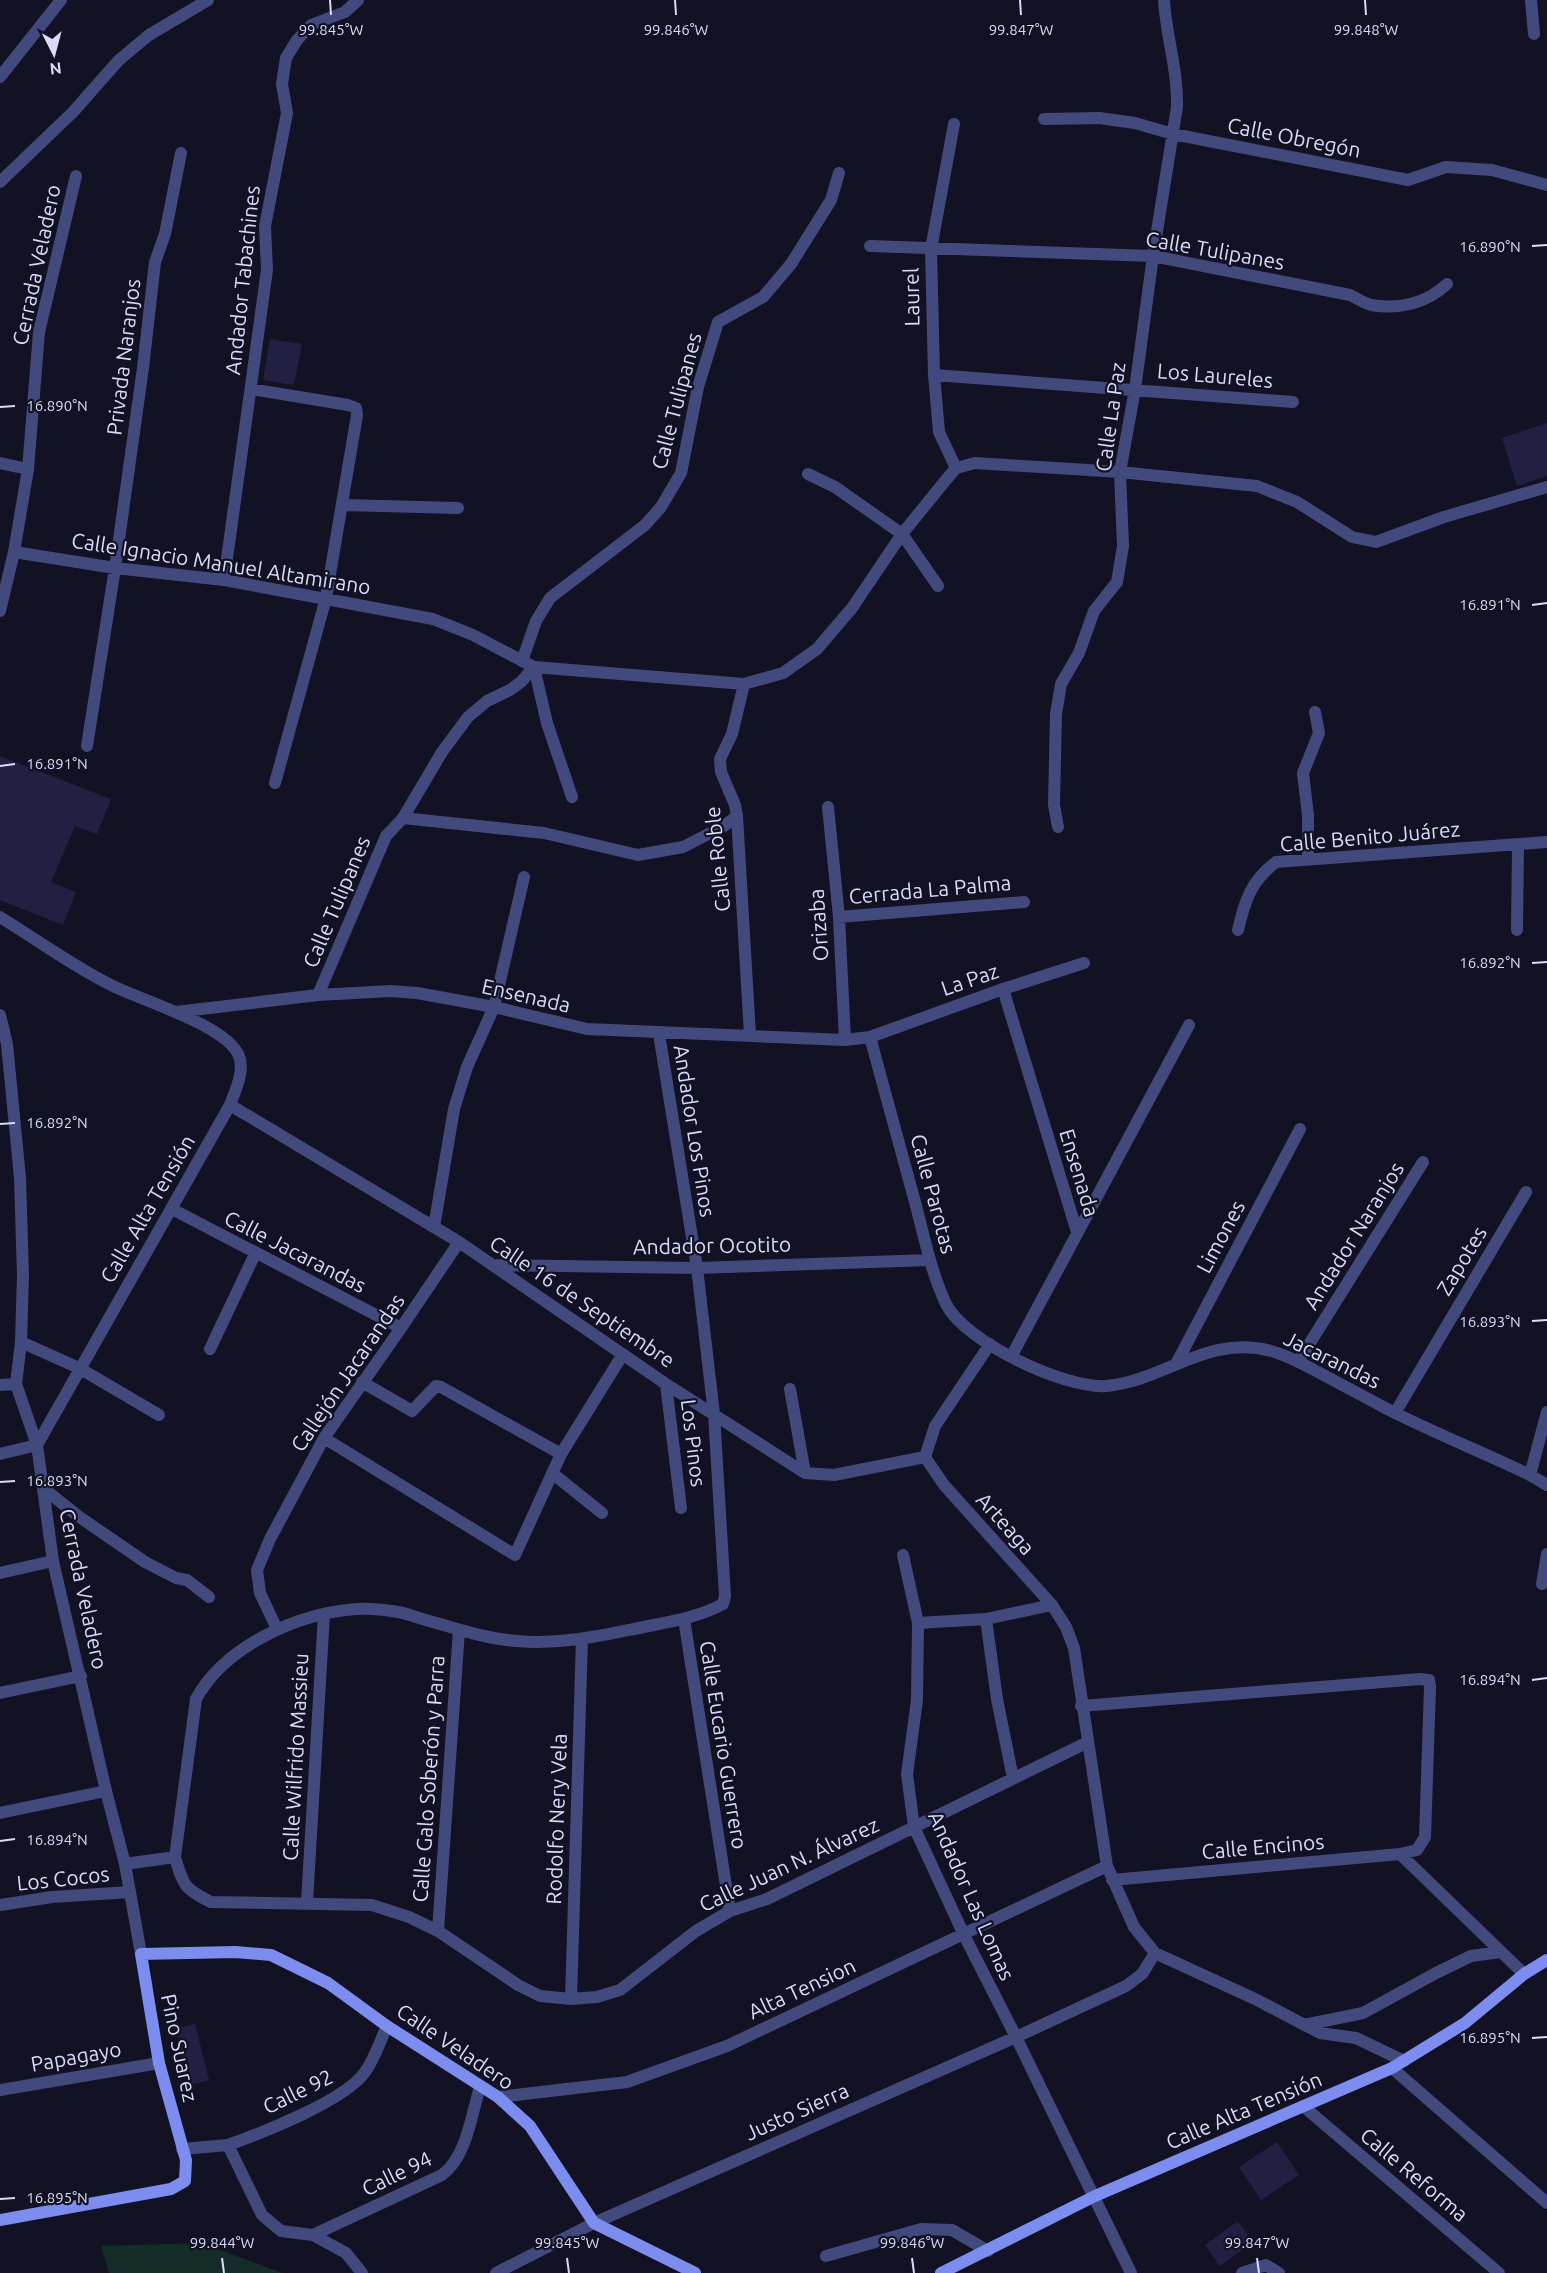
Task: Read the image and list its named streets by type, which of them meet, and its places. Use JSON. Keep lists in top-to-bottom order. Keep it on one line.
{"streets":{"main road":["Calle Alta Tensión","Calle Veladero","Pino Suarez"],"street":["Calle Obregón","Calle Tulipanes","Cerrada Veladero","Andador Tabachines","Laurel","Privada Naranjos","Los Laureles","Calle La Paz","Calle Ignacio Manuel Altamirano","Calle Benito Juárez","Calle Roble","Cerrada La Palma","Orizaba","La Paz","Ensenada","Andador Los Pinos","Calle Parotas","Andador Naranjos","Limones","Andador Ocotito","Calle Jacarandas","Zapotes","Calle 16 de Septiembre","Jacarandas","Callejón Jacarandas","Los Pinos","Arteaga","Calle Eucario Guerrero","Calle Wilfrido Massieu","Calle Galo Soberón y Parra","Rodolfo Nery Vela","Calle Encinos","Calle Juan N. Álvarez","Los Cocos","Andador Las Lomas","Alta Tension","Papagayo","Calle 92","Justo Sierra","Calle 94","Calle Reforma"]},"crossings":[["Calle Obregón","Calle La Paz"],["Calle Tulipanes","Laurel"],["Calle Tulipanes","Calle La Paz"],["Calle Tulipanes","Calle Ignacio Manuel Altamirano"],["Calle Tulipanes","Ensenada"],["Cerrada Veladero","Calle Ignacio Manuel Altamirano"],["Cerrada Veladero","Calle Alta Tensión"],["Cerrada Veladero","Los Cocos"],["Cerrada Veladero","Calle Veladero"],["Cerrada Veladero","Pino Suarez"],["Andador Tabachines","Calle Ignacio Manuel Altamirano"],["Laurel","Los Laureles"],["Laurel","Calle Ignacio Manuel Altamirano"],["Privada Naranjos","Calle Ignacio Manuel Altamirano"],["Los Laureles","Calle La Paz"],["Calle Ignacio Manuel Altamirano","Calle Roble"],["Calle Roble","Ensenada"],["Cerrada La Palma","Orizaba"],["Orizaba","Ensenada"],["La Paz","Ensenada"],["La Paz","Calle Parotas"],["Ensenada","Andador Los Pinos"],["Ensenada","Calle Parotas"],["Ensenada","Calle Alta Tensión"],["Ensenada","Jacarandas"],["Andador Los Pinos","Andador Ocotito"],["Andador Los Pinos","Calle 16 de Septiembre"],["Andador Los Pinos","Calle Eucario Guerrero"],["Calle Parotas","Andador Ocotito"],["Calle Parotas","Jacarandas"],["Calle Alta Tensión","Calle Jacarandas"],["Calle Alta Tensión","Calle 16 de Septiembre"],["Calle Alta Tensión","Andador Las Lomas"],["Calle Alta Tensión","Calle Reforma"],["Andador Naranjos","Jacarandas"],["Limones","Jacarandas"],["Andador Ocotito","Calle 16 de Septiembre"],["Calle Jacarandas","Callejón Jacarandas"],["Zapotes","Jacarandas"],["Calle 16 de Septiembre","Callejón Jacarandas"],["Calle 16 de Septiembre","Los Pinos"],["Calle 16 de Septiembre","Arteaga"],["Arteaga","Calle Encinos"],["Arteaga","Calle Juan N. Álvarez"],["Arteaga","Alta Tension"],["Arteaga","Justo Sierra"],["Calle Eucario Guerrero","Calle Juan N. Álvarez"],["Calle Wilfrido Massieu","Calle Juan N. Álvarez"],["Calle Galo Soberón y Parra","Calle Juan N. Álvarez"],["Rodolfo Nery Vela","Calle Juan N. Álvarez"],["Calle Juan N. Álvarez","Andador Las Lomas"],["Andador Las Lomas","Alta Tension"],["Andador Las Lomas","Justo Sierra"],["Alta Tension","Calle Veladero"],["Calle Veladero","Pino Suarez"],["Calle Veladero","Calle 92"],["Calle Veladero","Justo Sierra"],["Calle Veladero","Calle 94"],["Pino Suarez","Papagayo"]],"north":"bottom","coordinates":["99.845°W","99.846°W","99.847°W","99.848°W","16.890°N","16.891°N","16.892°N","16.893°N","16.894°N","16.895°N","99.844°W"]}
